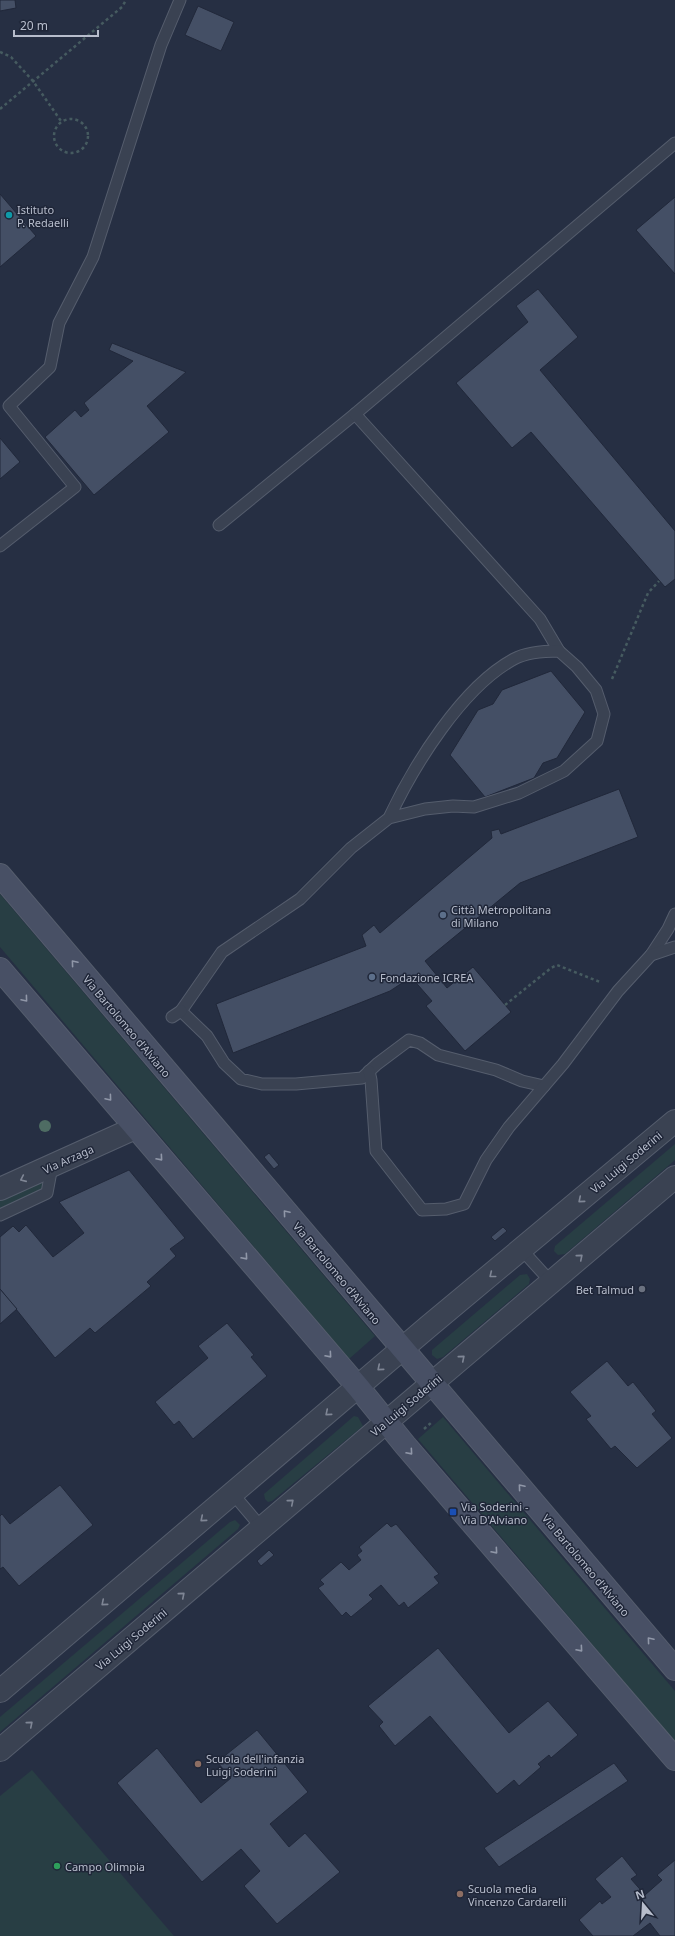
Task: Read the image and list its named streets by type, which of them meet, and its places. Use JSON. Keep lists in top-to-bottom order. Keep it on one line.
{"streets":{"main road":["Via Bartolomeo d'Alviano"],"street":["Via Arzaga","Via Luigi Soderini"]},"crossings":[["Via Bartolomeo d'Alviano","Via Luigi Soderini"]],"one_way":["Via Arzaga"],"places":{"other":["Istituto P. Redaelli","Città Metropolitana di Milano","Fondazione ICREA","Bet Talmud","Scuola dell'infanzia Luigi Soderini","Campo Olimpia","Scuola media Vincenzo Cardarelli"],"transit":["Via Soderini - Via D'Alviano"]},"scale_bar":"20 m","north":"top"}
